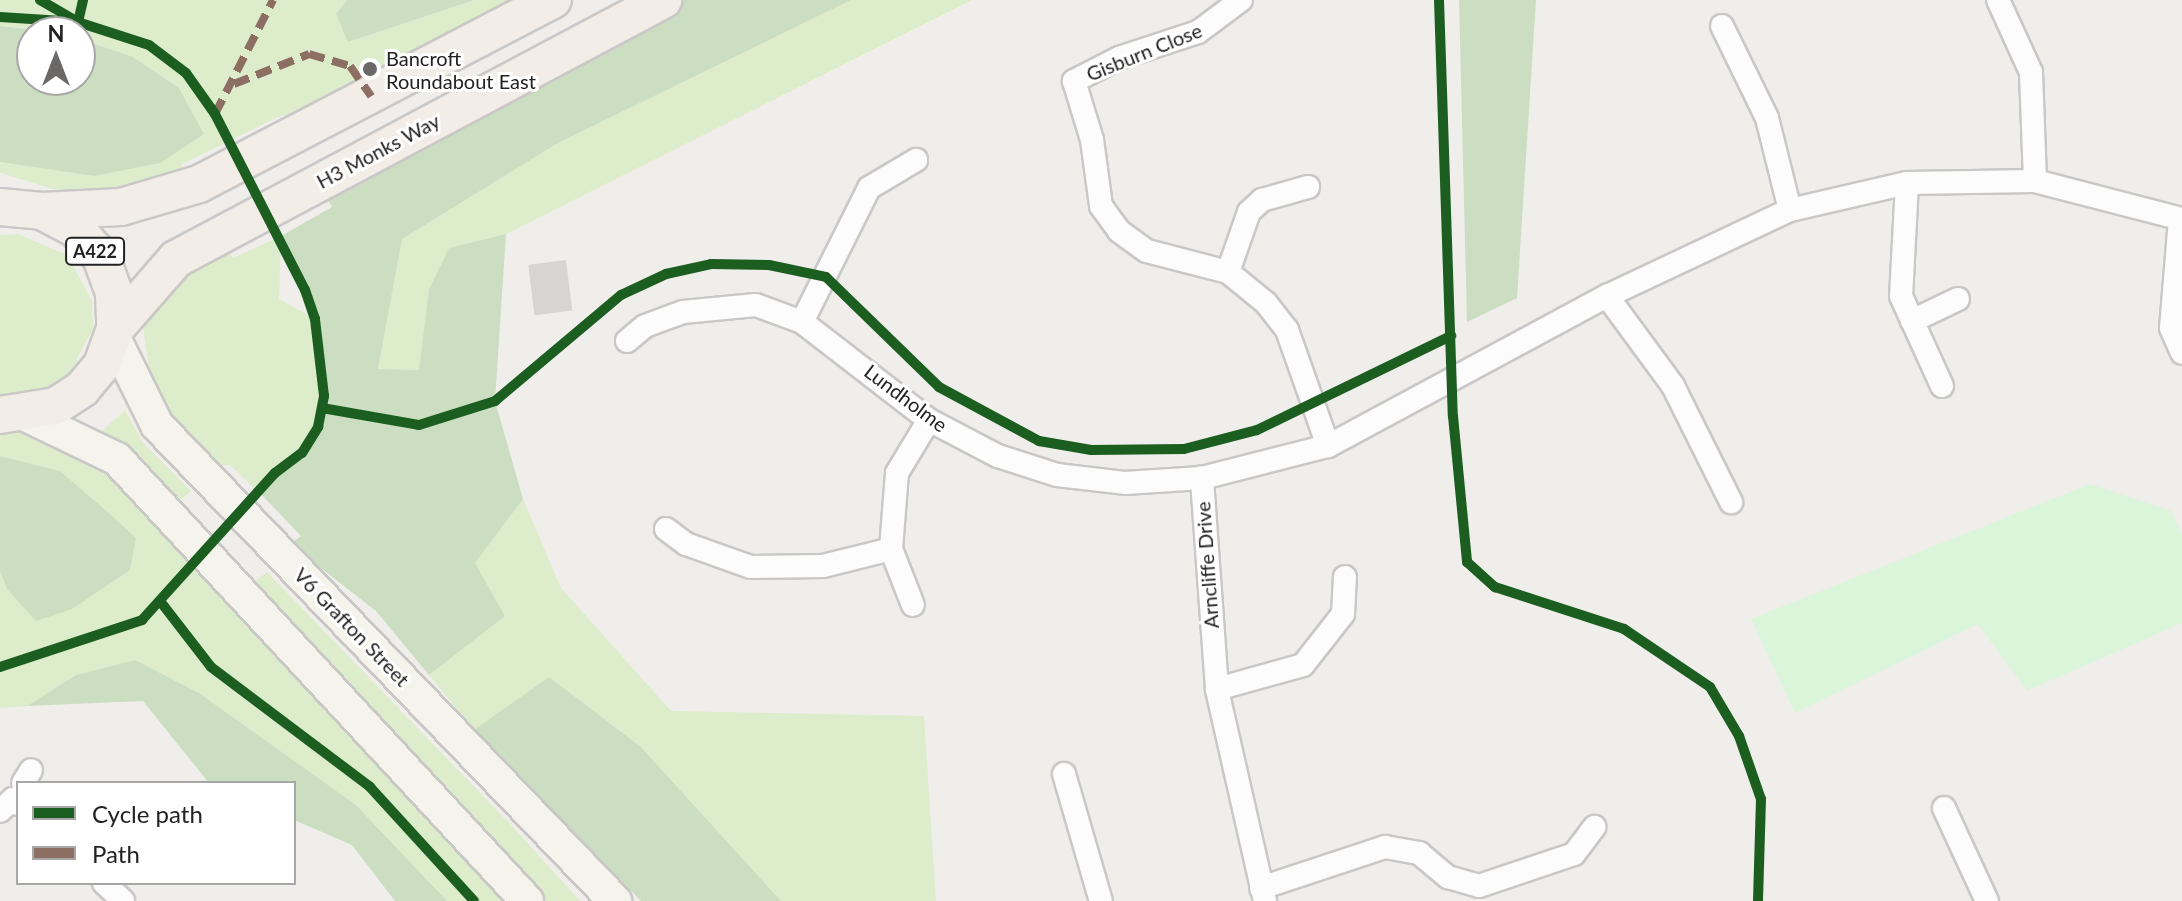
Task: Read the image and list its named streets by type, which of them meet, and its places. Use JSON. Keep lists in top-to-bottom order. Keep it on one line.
{"streets":{"main road":["H3 Monks Way","A422"],"street":["Gisburn Close","Lundholme","Arncliffe Drive","V6 Grafton Street"]},"crossings":[["Gisburn Close","Arncliffe Drive"],["H3 Monks Way","A422"],["H3 Monks Way","V6 Grafton Street"],["A422","V6 Grafton Street"],["Lundholme","Arncliffe Drive"]],"places":["Bancroft Roundabout East"],"legend":["Cycle path","Path"],"north":"top"}
